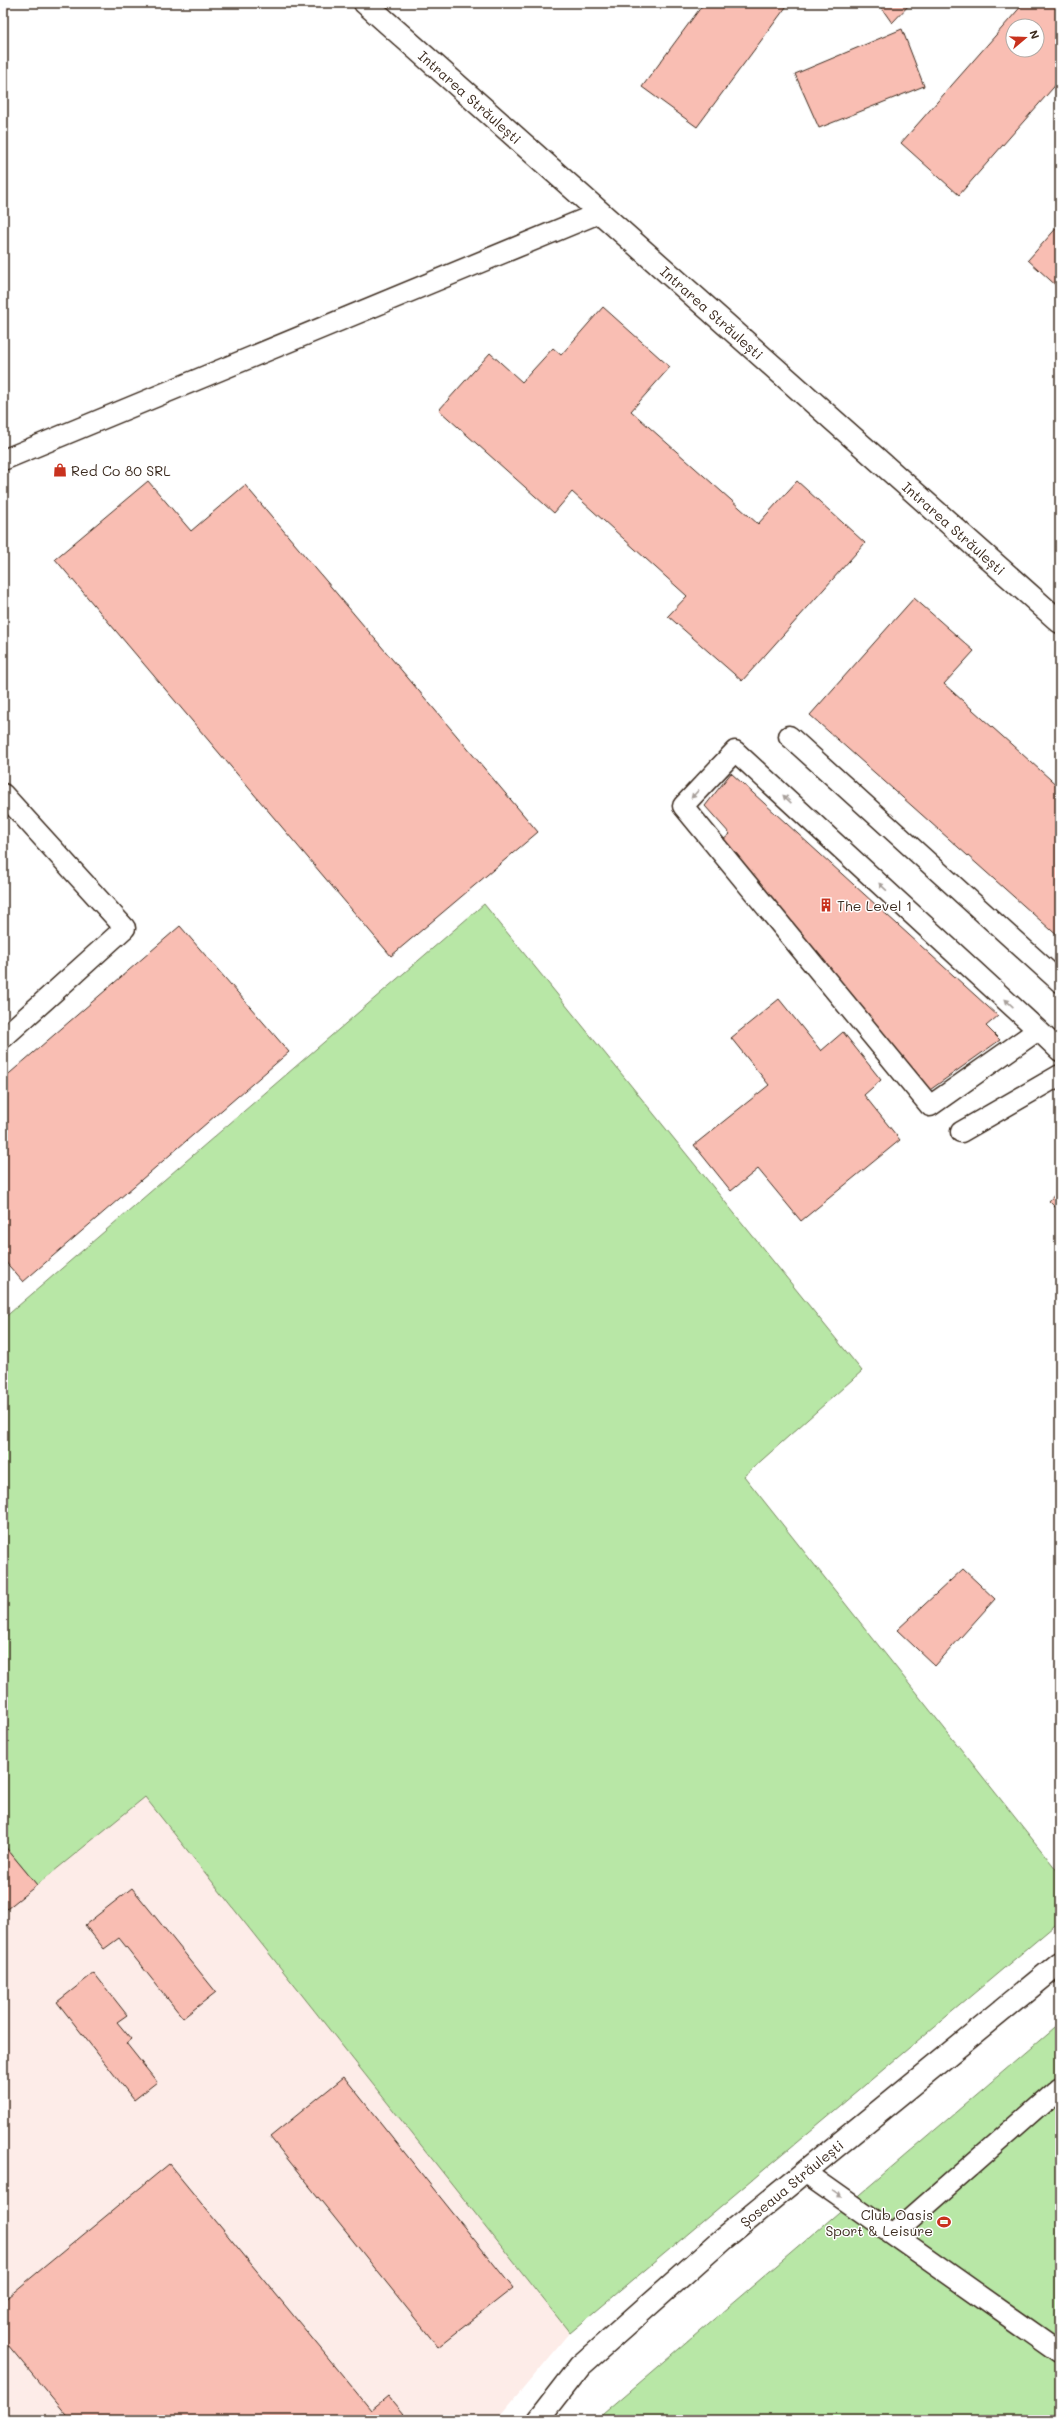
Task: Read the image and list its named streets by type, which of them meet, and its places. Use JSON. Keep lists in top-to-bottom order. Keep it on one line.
{"streets":{"street":["Intrarea Străulești","Șoseaua Străulești"]},"places":{"shop":["Red Co 80 SRL"],"building":["The Level 1"],"sports":["Club Oasis Sport & Leisure"]},"north":"right"}
